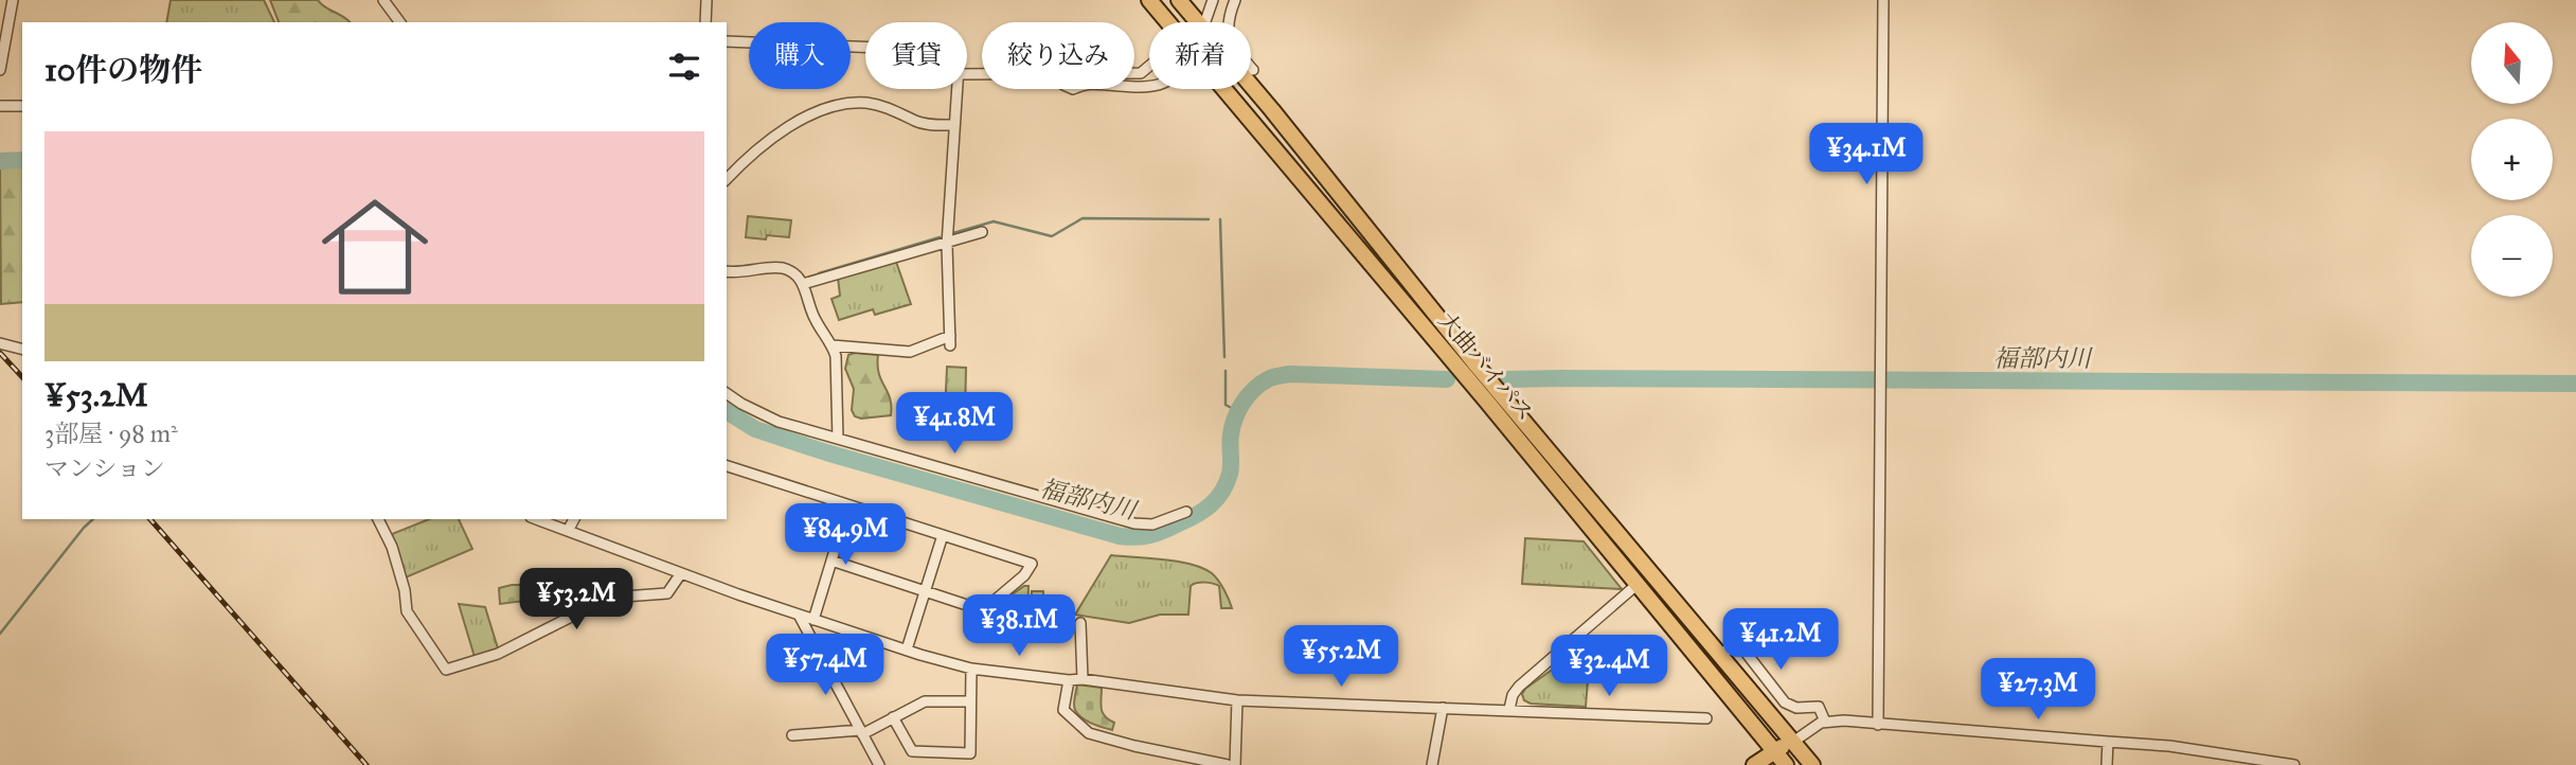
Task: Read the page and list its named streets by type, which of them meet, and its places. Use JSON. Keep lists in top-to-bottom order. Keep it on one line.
{"streets":{"highway":["大曲バイパス"]},"water":["福部内川"],"north":"top","page":{"map_buttons":["+","−"],"chip":["購入","賃貸","絞り込み","新着"],"heading":"10件の物件","list":[{"name":"¥53.2M","note":"3部屋 · 98 m² · マンション"}],"price":["¥34.1M","¥41.8M","¥84.9M","¥53.2M","¥38.1M","¥41.2M","¥55.2M","¥57.4M","¥32.4M","¥27.3M"]}}
